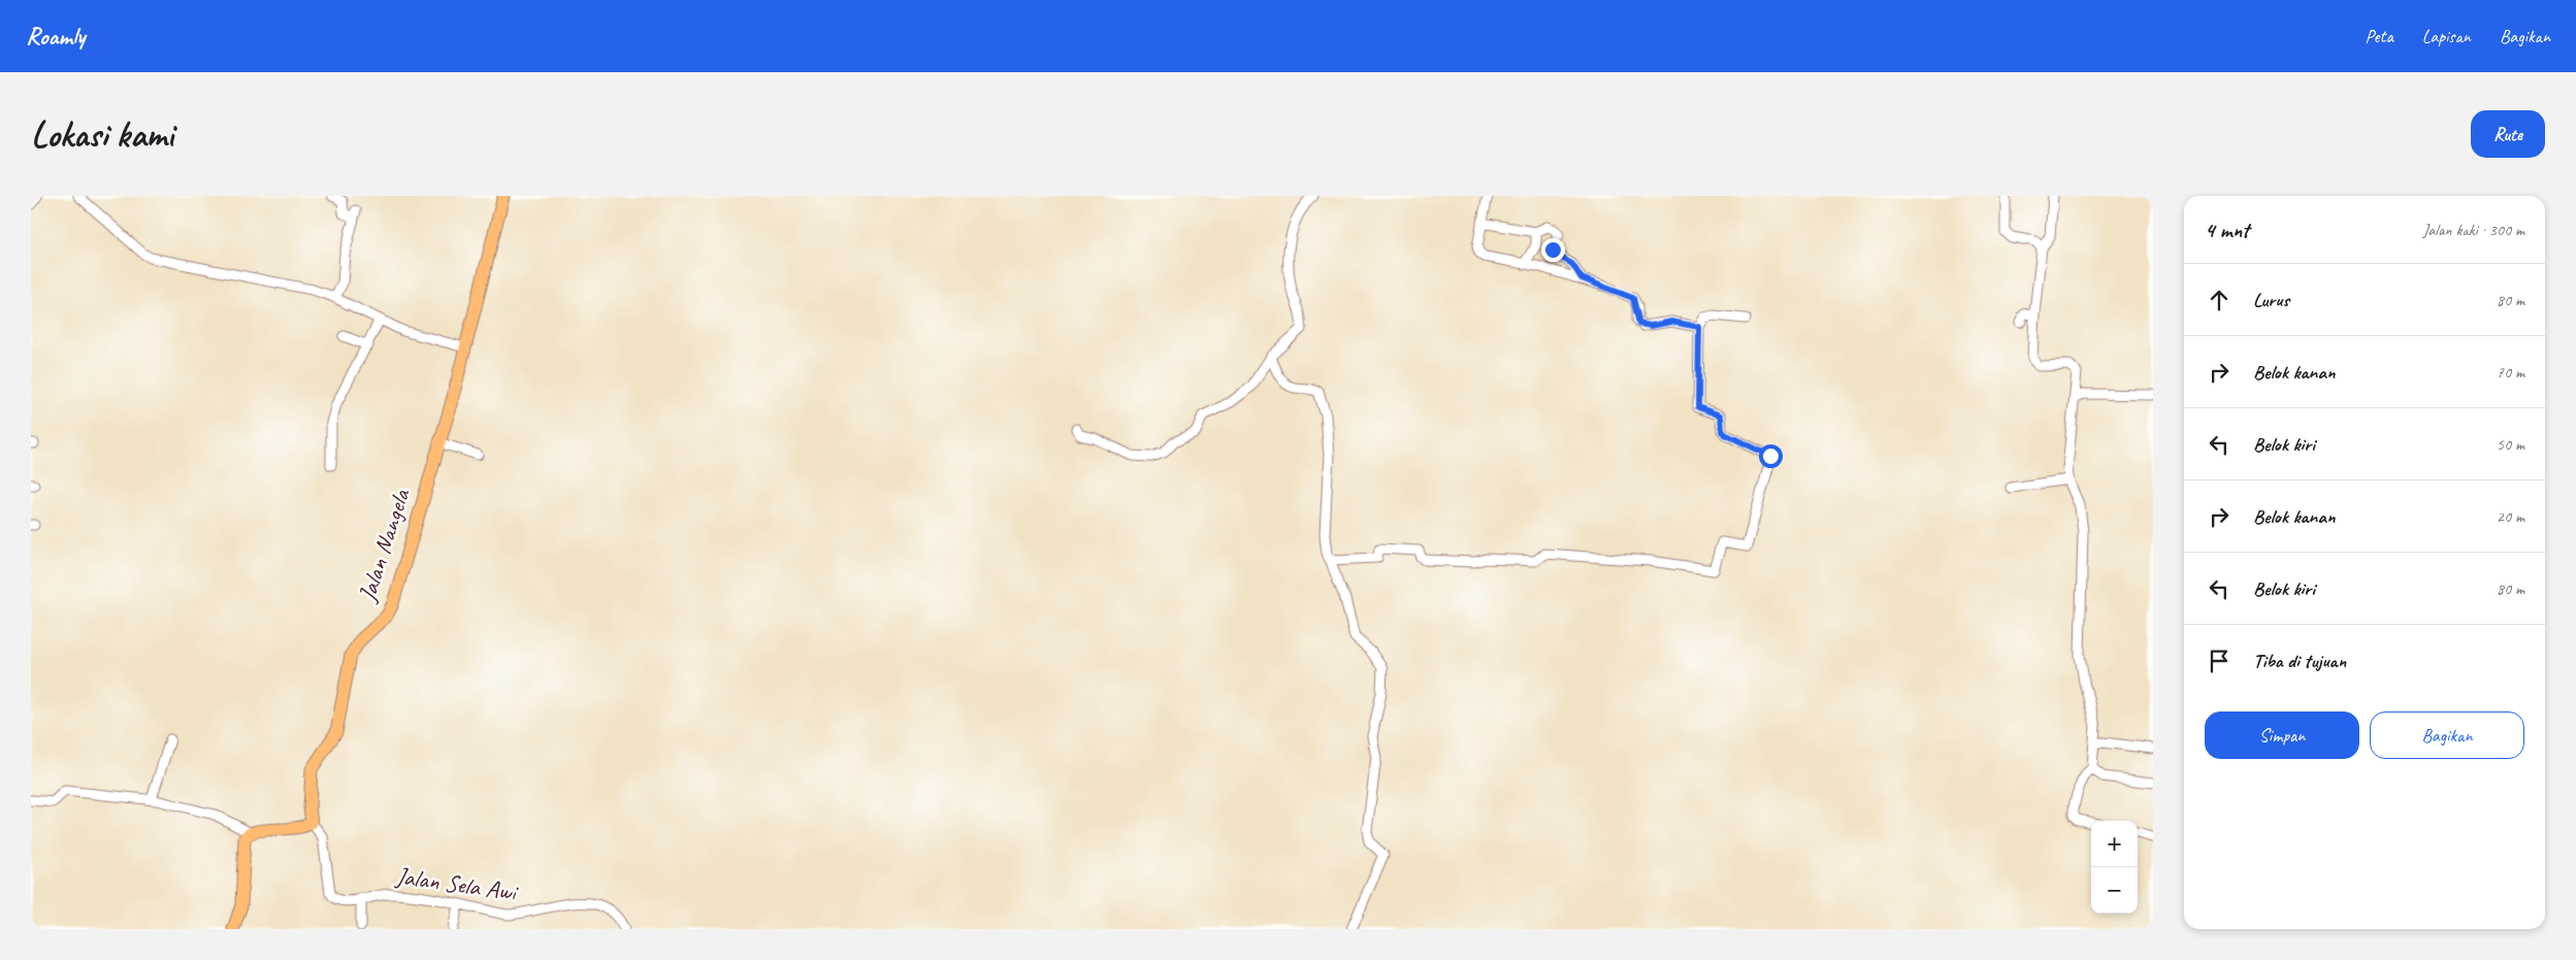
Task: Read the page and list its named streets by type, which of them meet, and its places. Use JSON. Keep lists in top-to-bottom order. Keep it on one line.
{"streets":{"main road":["Jalan Nangela"],"street":["Jalan Sela Awi"]},"crossings":[["Jalan Nangela","Jalan Sela Awi"]],"page":{"header":"Roamly","nav":["Peta","Lapisan","Bagikan"],"buttons":["Rute",["Simpan","Bagikan"]],"title":"Lokasi kami","heading":["4 mnt","Jalan kaki · 300 m"],"list":[["Lurus","80 m"],["Belok kanan","70 m"],["Belok kiri","50 m"],["Belok kanan","20 m"],["Belok kiri","80 m"],"Tiba di tujuan"],"map_buttons":["+","−"]}}
